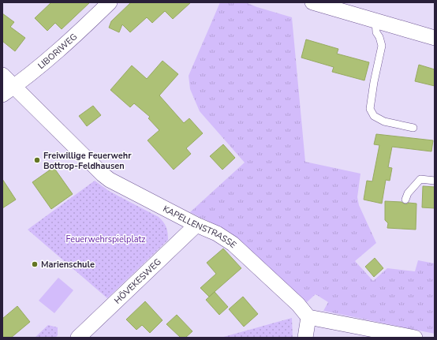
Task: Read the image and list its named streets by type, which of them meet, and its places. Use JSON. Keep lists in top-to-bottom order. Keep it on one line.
{"streets":{"street":["LIBORIWEG","KAPELLENSTRASSE","HÖVEKESWEG"]},"crossings":[["LIBORIWEG","KAPELLENSTRASSE"],["KAPELLENSTRASSE","HÖVEKESWEG"]],"parks":["Feuerwehrspielplatz"],"places":["Freiwillige Feuerwehr Bottrop-Feldhausen","Marienschule"]}
